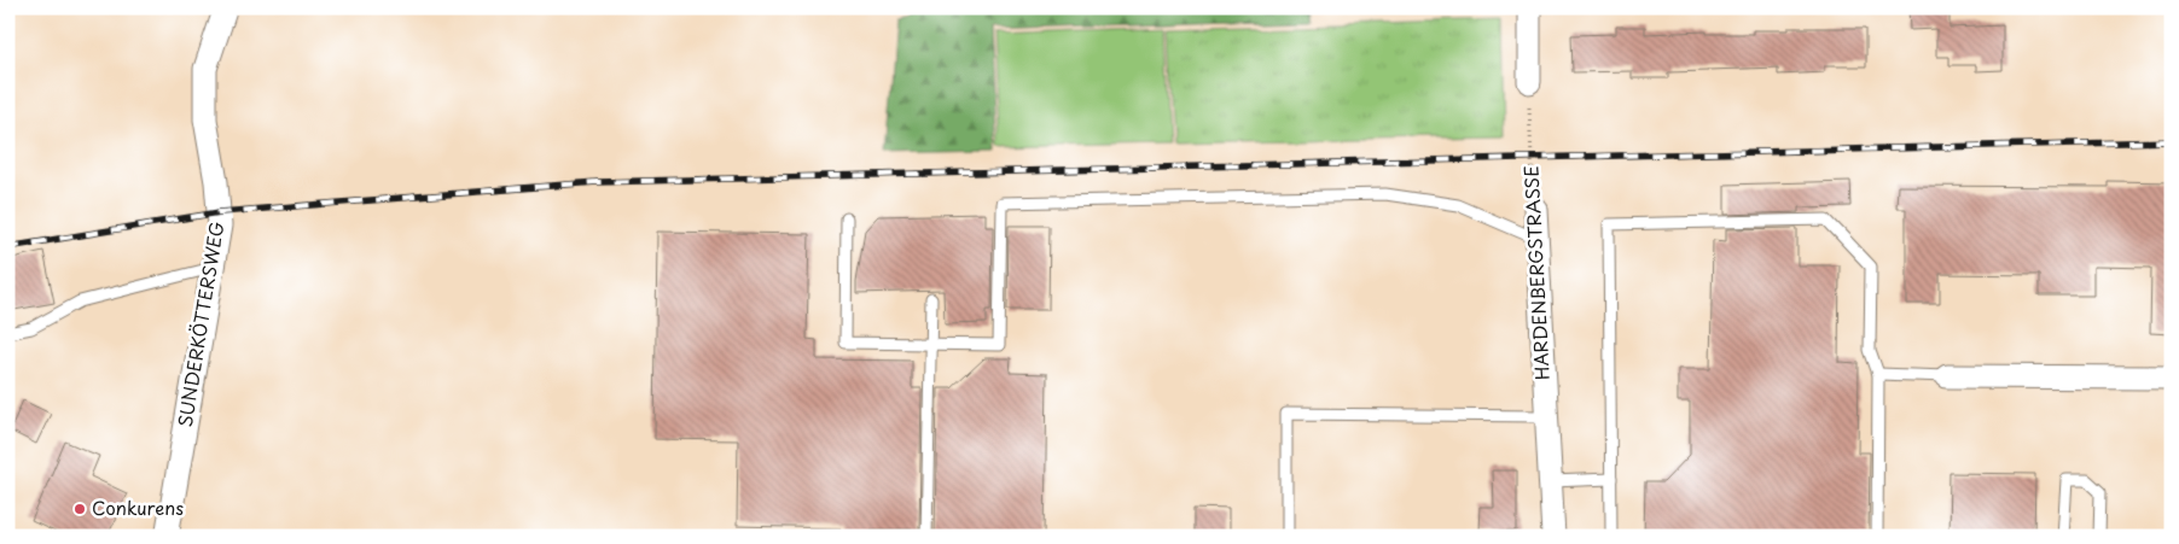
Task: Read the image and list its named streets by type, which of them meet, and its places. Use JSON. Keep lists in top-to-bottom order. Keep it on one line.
{"streets":{"street":["HARDENBERGSTRASSE","SUNDERKÖTTERSWEG"]},"places":["Conkurens"]}
